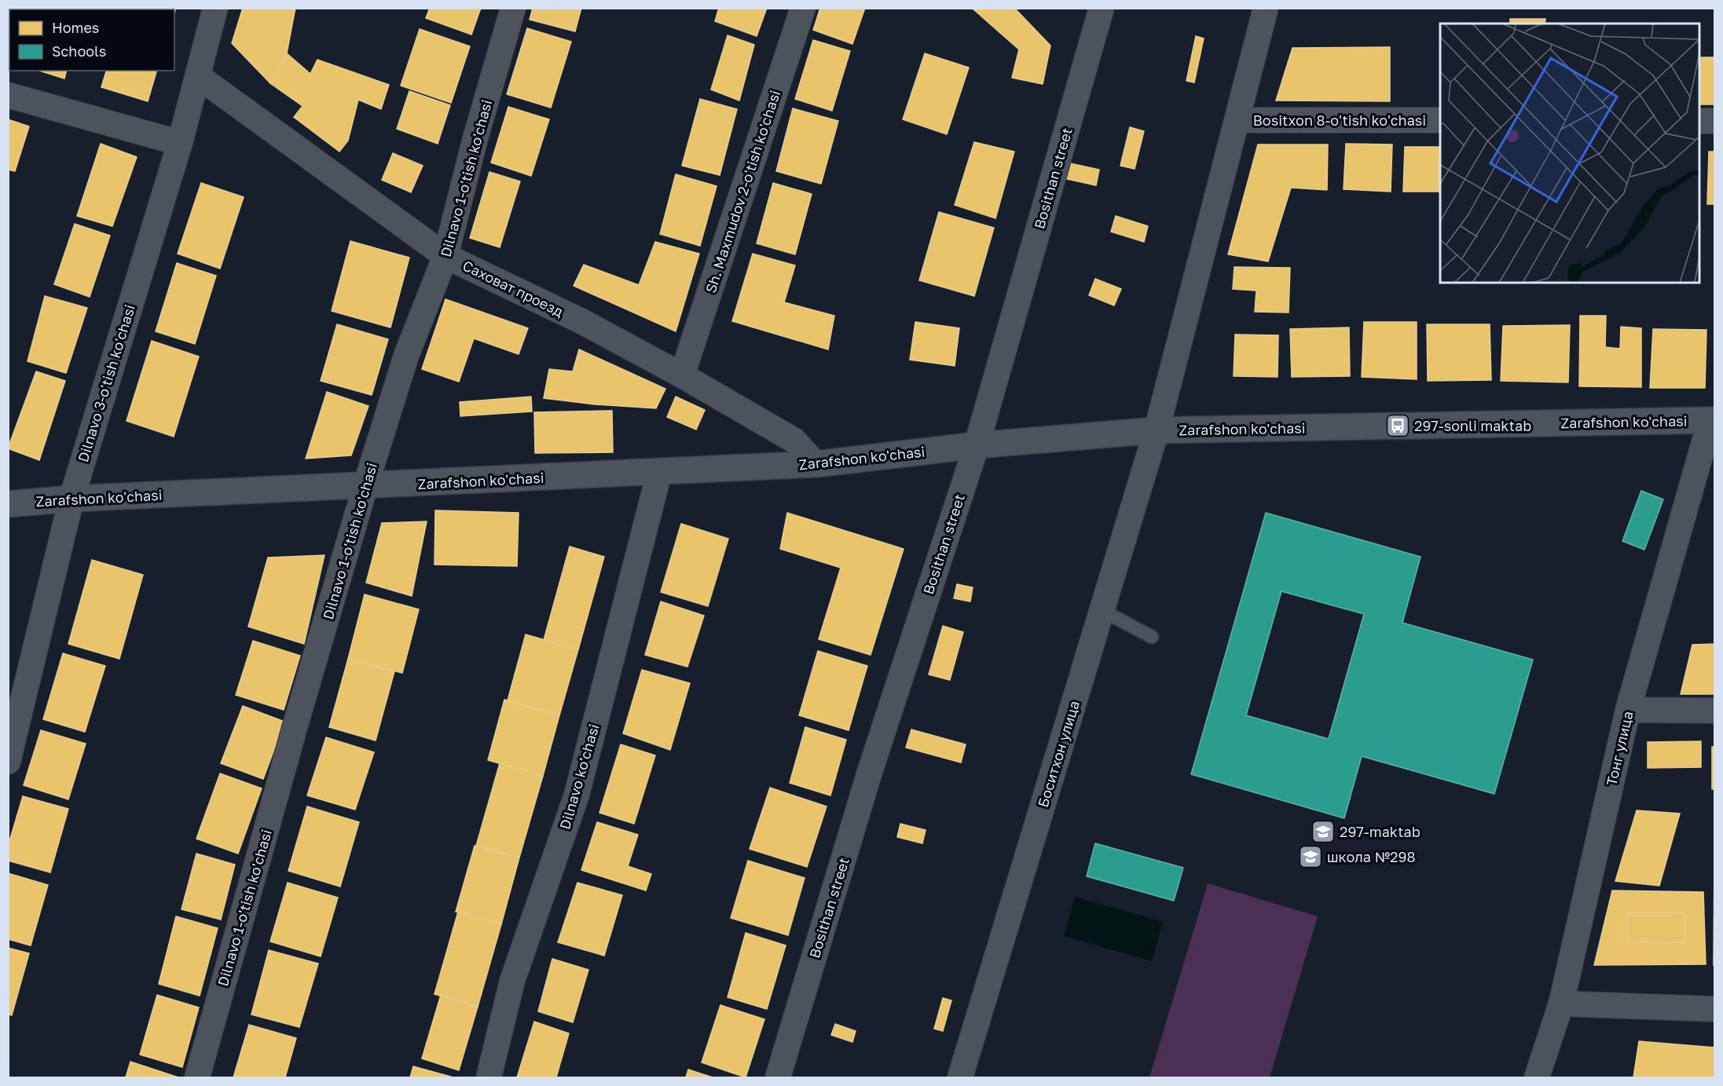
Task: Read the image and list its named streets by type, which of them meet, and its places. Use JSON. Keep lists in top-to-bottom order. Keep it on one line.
{"streets":{"street":["Bositxon 8-o'tish ko'chasi","Dilnavo 1-o'tish ko'chasi","Bosithan street","Sh. Maxmudov 2-o'tish ko'chasi","Саховат проезд","Dilnavo 3-o'tish ko'chasi","Zarafshon ko'chasi","Тонг улица","Боситхон улица","Dilnavo ko'chasi"]},"crossings":[["Dilnavo 1-o'tish ko'chasi","Саховат проезд"],["Dilnavo 1-o'tish ko'chasi","Zarafshon ko'chasi"],["Bosithan street","Zarafshon ko'chasi"],["Sh. Maxmudov 2-o'tish ko'chasi","Саховат проезд"],["Саховат проезд","Dilnavo 3-o'tish ko'chasi"],["Саховат проезд","Zarafshon ko'chasi"],["Dilnavo 3-o'tish ko'chasi","Zarafshon ko'chasi"],["Zarafshon ko'chasi","Тонг улица"],["Zarafshon ko'chasi","Боситхон улица"],["Zarafshon ko'chasi","Dilnavo ko'chasi"]],"places":{"bus stop":["297-sonli maktab"],"school or university":["297-maktab","школа №298"]},"legend":["Homes","Schools"]}
